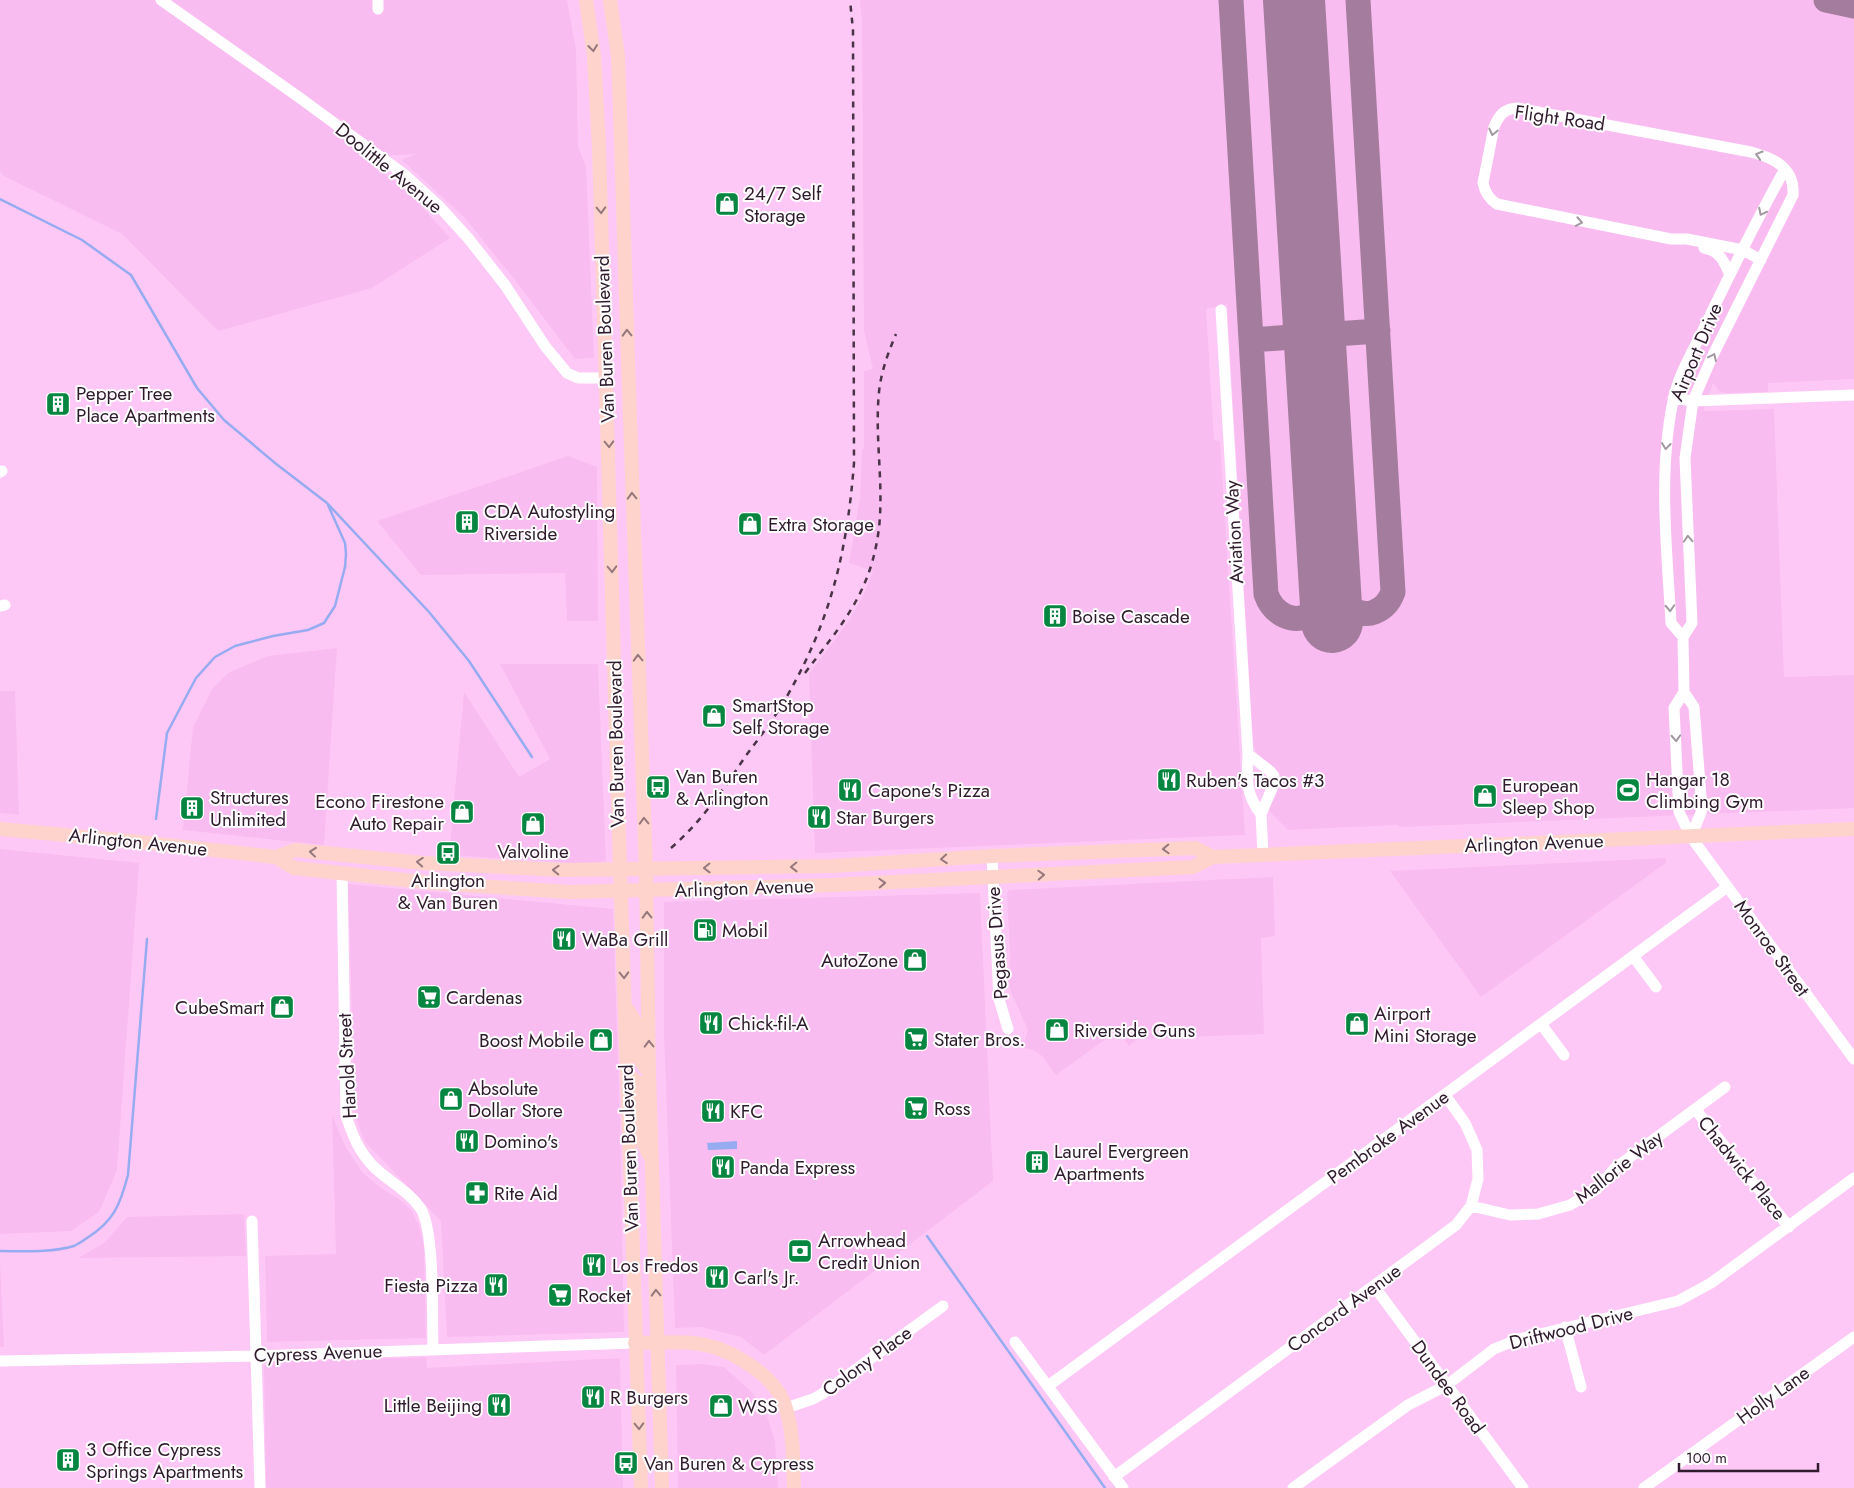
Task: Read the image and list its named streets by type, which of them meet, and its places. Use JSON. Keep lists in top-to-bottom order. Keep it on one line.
{"streets":{"main road":["Van Buren Boulevard","Arlington Avenue"],"street":["Flight Road","Doolittle Avenue","Airport Drive","Aviation Way","Pegasus Drive","Monroe Street","Harold Street","Pembroke Avenue","Mallorie Way","Chadwick Place","Concord Avenue","Driftwood Drive","Cypress Avenue","Colony Place","Dundee Road","Holly Lane"]},"crossings":[["Flight Road","Airport Drive"],["Doolittle Avenue","Van Buren Boulevard"],["Van Buren Boulevard","Arlington Avenue"],["Van Buren Boulevard","Cypress Avenue"],["Airport Drive","Arlington Avenue"],["Airport Drive","Monroe Street"],["Aviation Way","Arlington Avenue"],["Arlington Avenue","Pegasus Drive"],["Arlington Avenue","Monroe Street"],["Arlington Avenue","Harold Street"],["Monroe Street","Pembroke Avenue"],["Harold Street","Cypress Avenue"],["Pembroke Avenue","Concord Avenue"],["Mallorie Way","Chadwick Place"],["Mallorie Way","Concord Avenue"],["Chadwick Place","Driftwood Drive"],["Concord Avenue","Dundee Road"],["Driftwood Drive","Dundee Road"]],"places":{"shop":["24/7 Self Storage","Extra Storage","SmartStop Self Storage","European Sleep Shop","Econo Firestone Auto Repair","Valvoline","AutoZone","CubeSmart","Airport Mini Storage","Riverside Guns","Boost Mobile","Absolute Dollar Store","WSS"],"building":["Pepper Tree Place Apartments","CDA Autostyling Riverside","Boise Cascade","Structures Unlimited","Laurel Evergreen Apartments","3 Office Cypress Springs Apartments"],"restaurant":["Ruben's Tacos #3","Capone's Pizza","Star Burgers","WaBa Grill","Chick-fil-A","KFC","Domino's","Panda Express","Los Fredos","Carl's Jr.","Fiesta Pizza","R Burgers","Little Beijing"],"bus stop":["Van Buren & Arlington","Arlington & Van Buren","Van Buren & Cypress"],"sports":["Hangar 18 Climbing Gym"],"fuel station":["Mobil"],"supermarket":["Cardenas","Stater Bros.","Ross","Rocket"],"pharmacy":["Rite Aid"],"bank":["Arrowhead Credit Union"]},"scale_bar":"100 m"}
